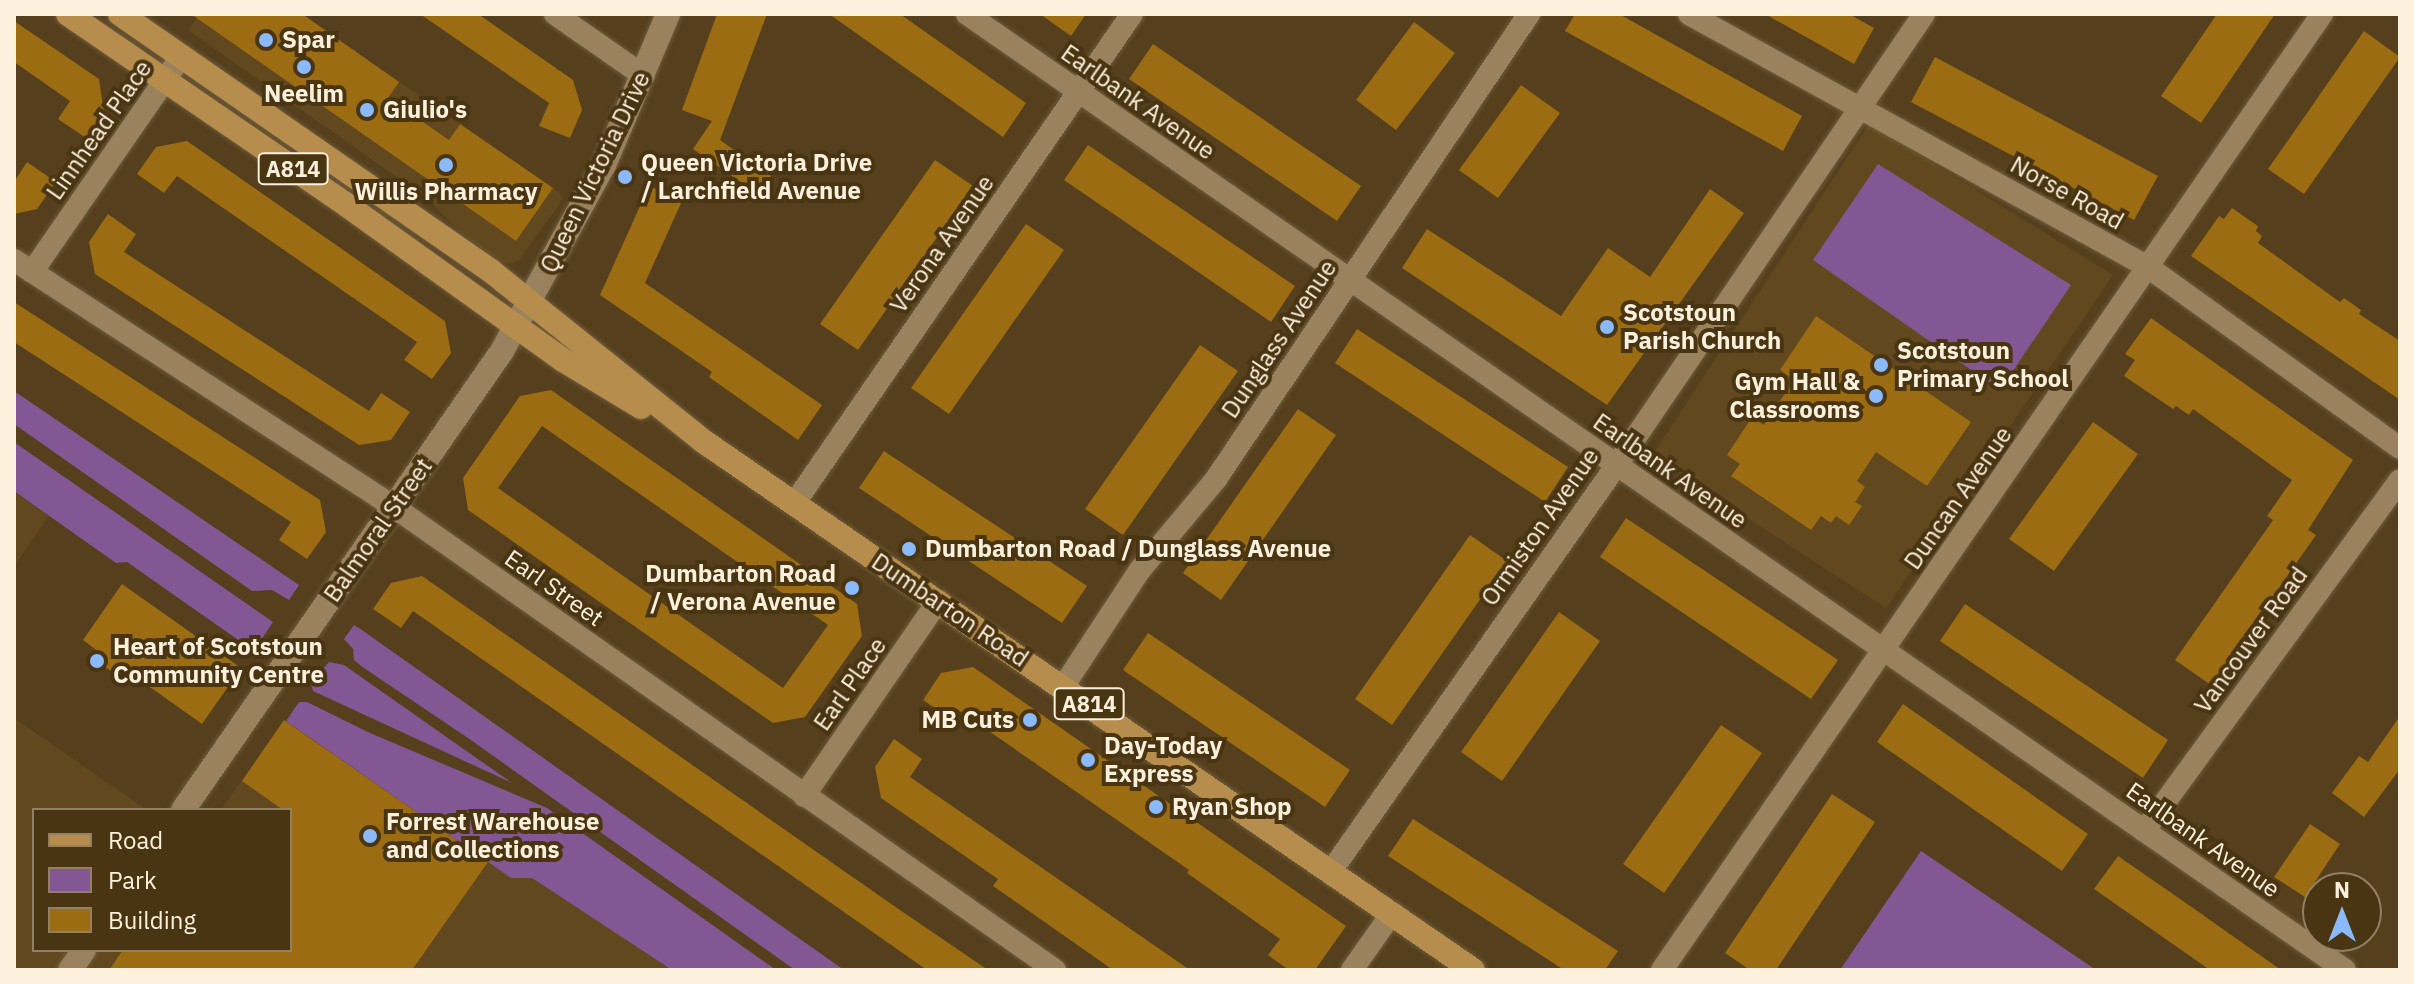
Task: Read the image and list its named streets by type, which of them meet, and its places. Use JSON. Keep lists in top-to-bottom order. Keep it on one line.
{"streets":{"main road":["A814","Dumbarton Road"],"street":["Earlbank Avenue","Linnhead Place","Queen Victoria Drive","Norse Road","Verona Avenue","Dunglass Avenue","Duncan Avenue","Ormiston Avenue","Balmoral Street","Earl Street","Vancouver Road","Earl Place"]},"crossings":[["Earlbank Avenue","Verona Avenue"],["Earlbank Avenue","Dunglass Avenue"],["Earlbank Avenue","Duncan Avenue"],["Earlbank Avenue","Ormiston Avenue"],["Earlbank Avenue","Vancouver Road"],["Linnhead Place","Earl Street"],["Linnhead Place","Dumbarton Road"],["Queen Victoria Drive","Balmoral Street"],["Queen Victoria Drive","Dumbarton Road"],["Norse Road","Duncan Avenue"],["Norse Road","Ormiston Avenue"],["Verona Avenue","Dumbarton Road"],["Dunglass Avenue","Dumbarton Road"],["Ormiston Avenue","Dumbarton Road"],["Balmoral Street","Earl Street"],["Balmoral Street","Dumbarton Road"],["Earl Street","Earl Place"],["Dumbarton Road","Earl Place"]],"places":["Spar","Neelim","Giulio's","Willis Pharmacy","Queen Victoria Drive / Larchfield Avenue","Scotstoun Parish Church","Scotstoun Primary School","Gym Hall & Classrooms","Dumbarton Road / Dunglass Avenue","Dumbarton Road / Verona Avenue","Heart of Scotstoun Community Centre","MB Cuts","Day-Today Express","Ryan Shop","Forrest Warehouse and Collections"],"legend":["Road","Park","Building"],"north":"top"}
